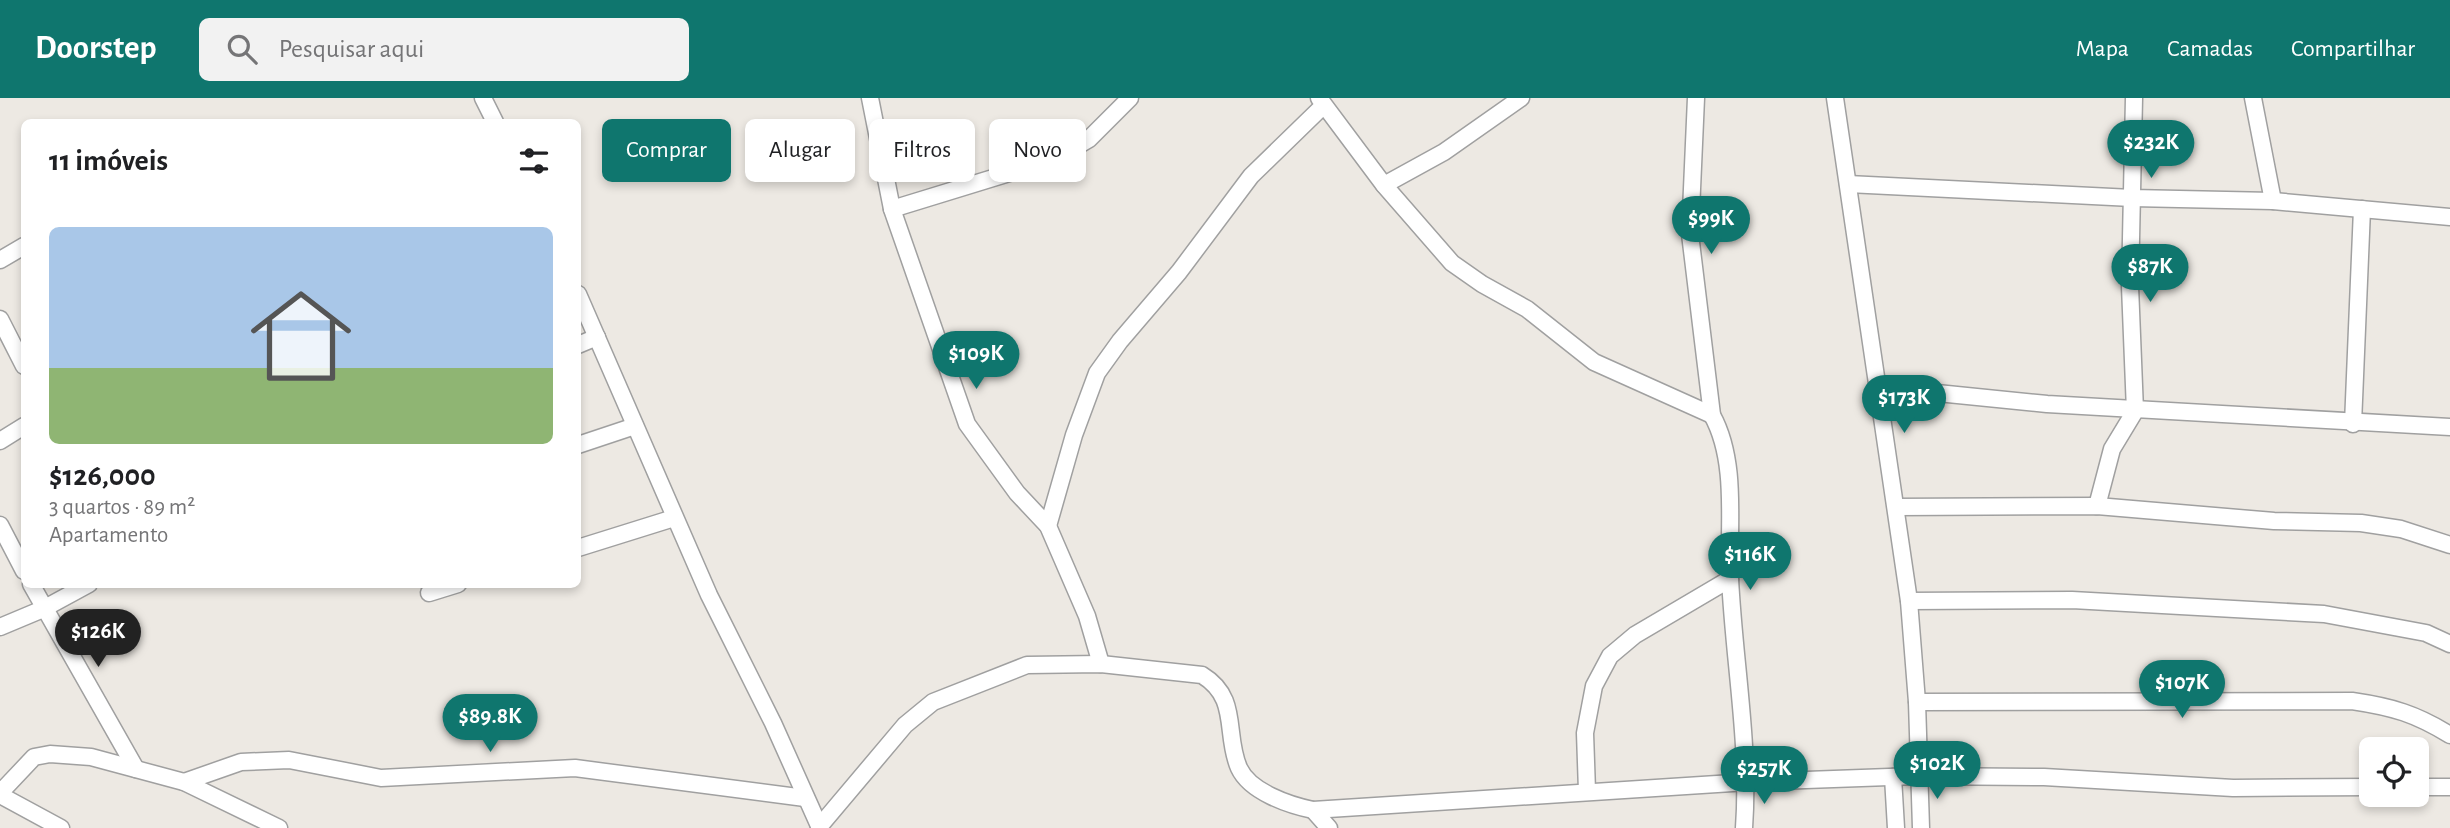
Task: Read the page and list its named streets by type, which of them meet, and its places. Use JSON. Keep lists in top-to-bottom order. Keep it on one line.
{"page":{"header":"Doorstep","search":"Pesquisar aqui","nav":["Mapa","Camadas","Compartilhar"],"chip":["Comprar","Alugar","Filtros","Novo"],"heading":"11 imóveis","price":["$232K","$99K","$87K","$109K","$173K","$116K","$126K","$107K","$89.8K","$102K","$257K"],"list":[{"name":"$126,000","note":"3 quartos · 89 m² · Apartamento"}]}}
